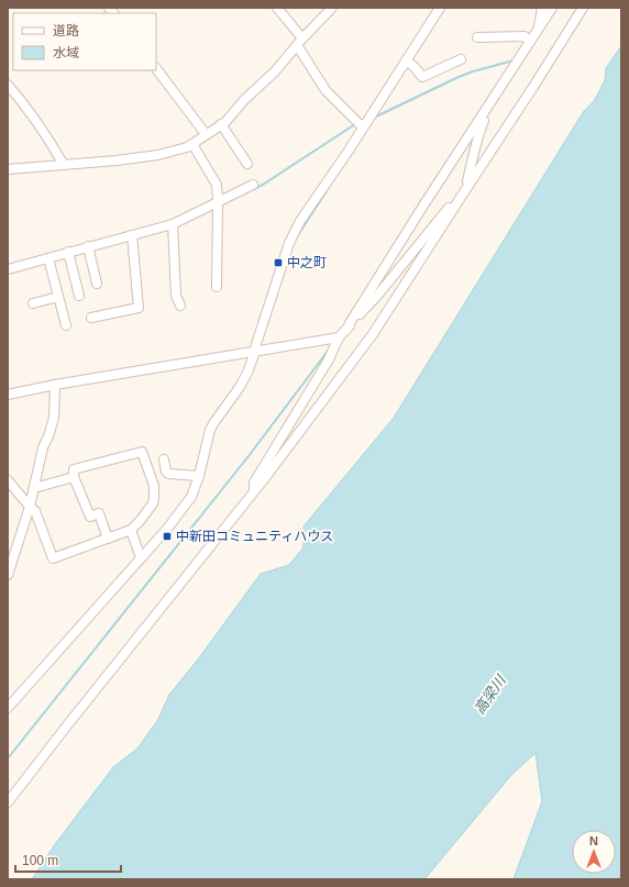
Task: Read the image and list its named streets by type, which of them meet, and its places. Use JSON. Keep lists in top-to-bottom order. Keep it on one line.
{"water":["高梁川"],"places":{"transit":["中之町","中新田コミュニティハウス"]},"legend":["道路","水域"],"scale_bar":"100 m","north":"top"}
